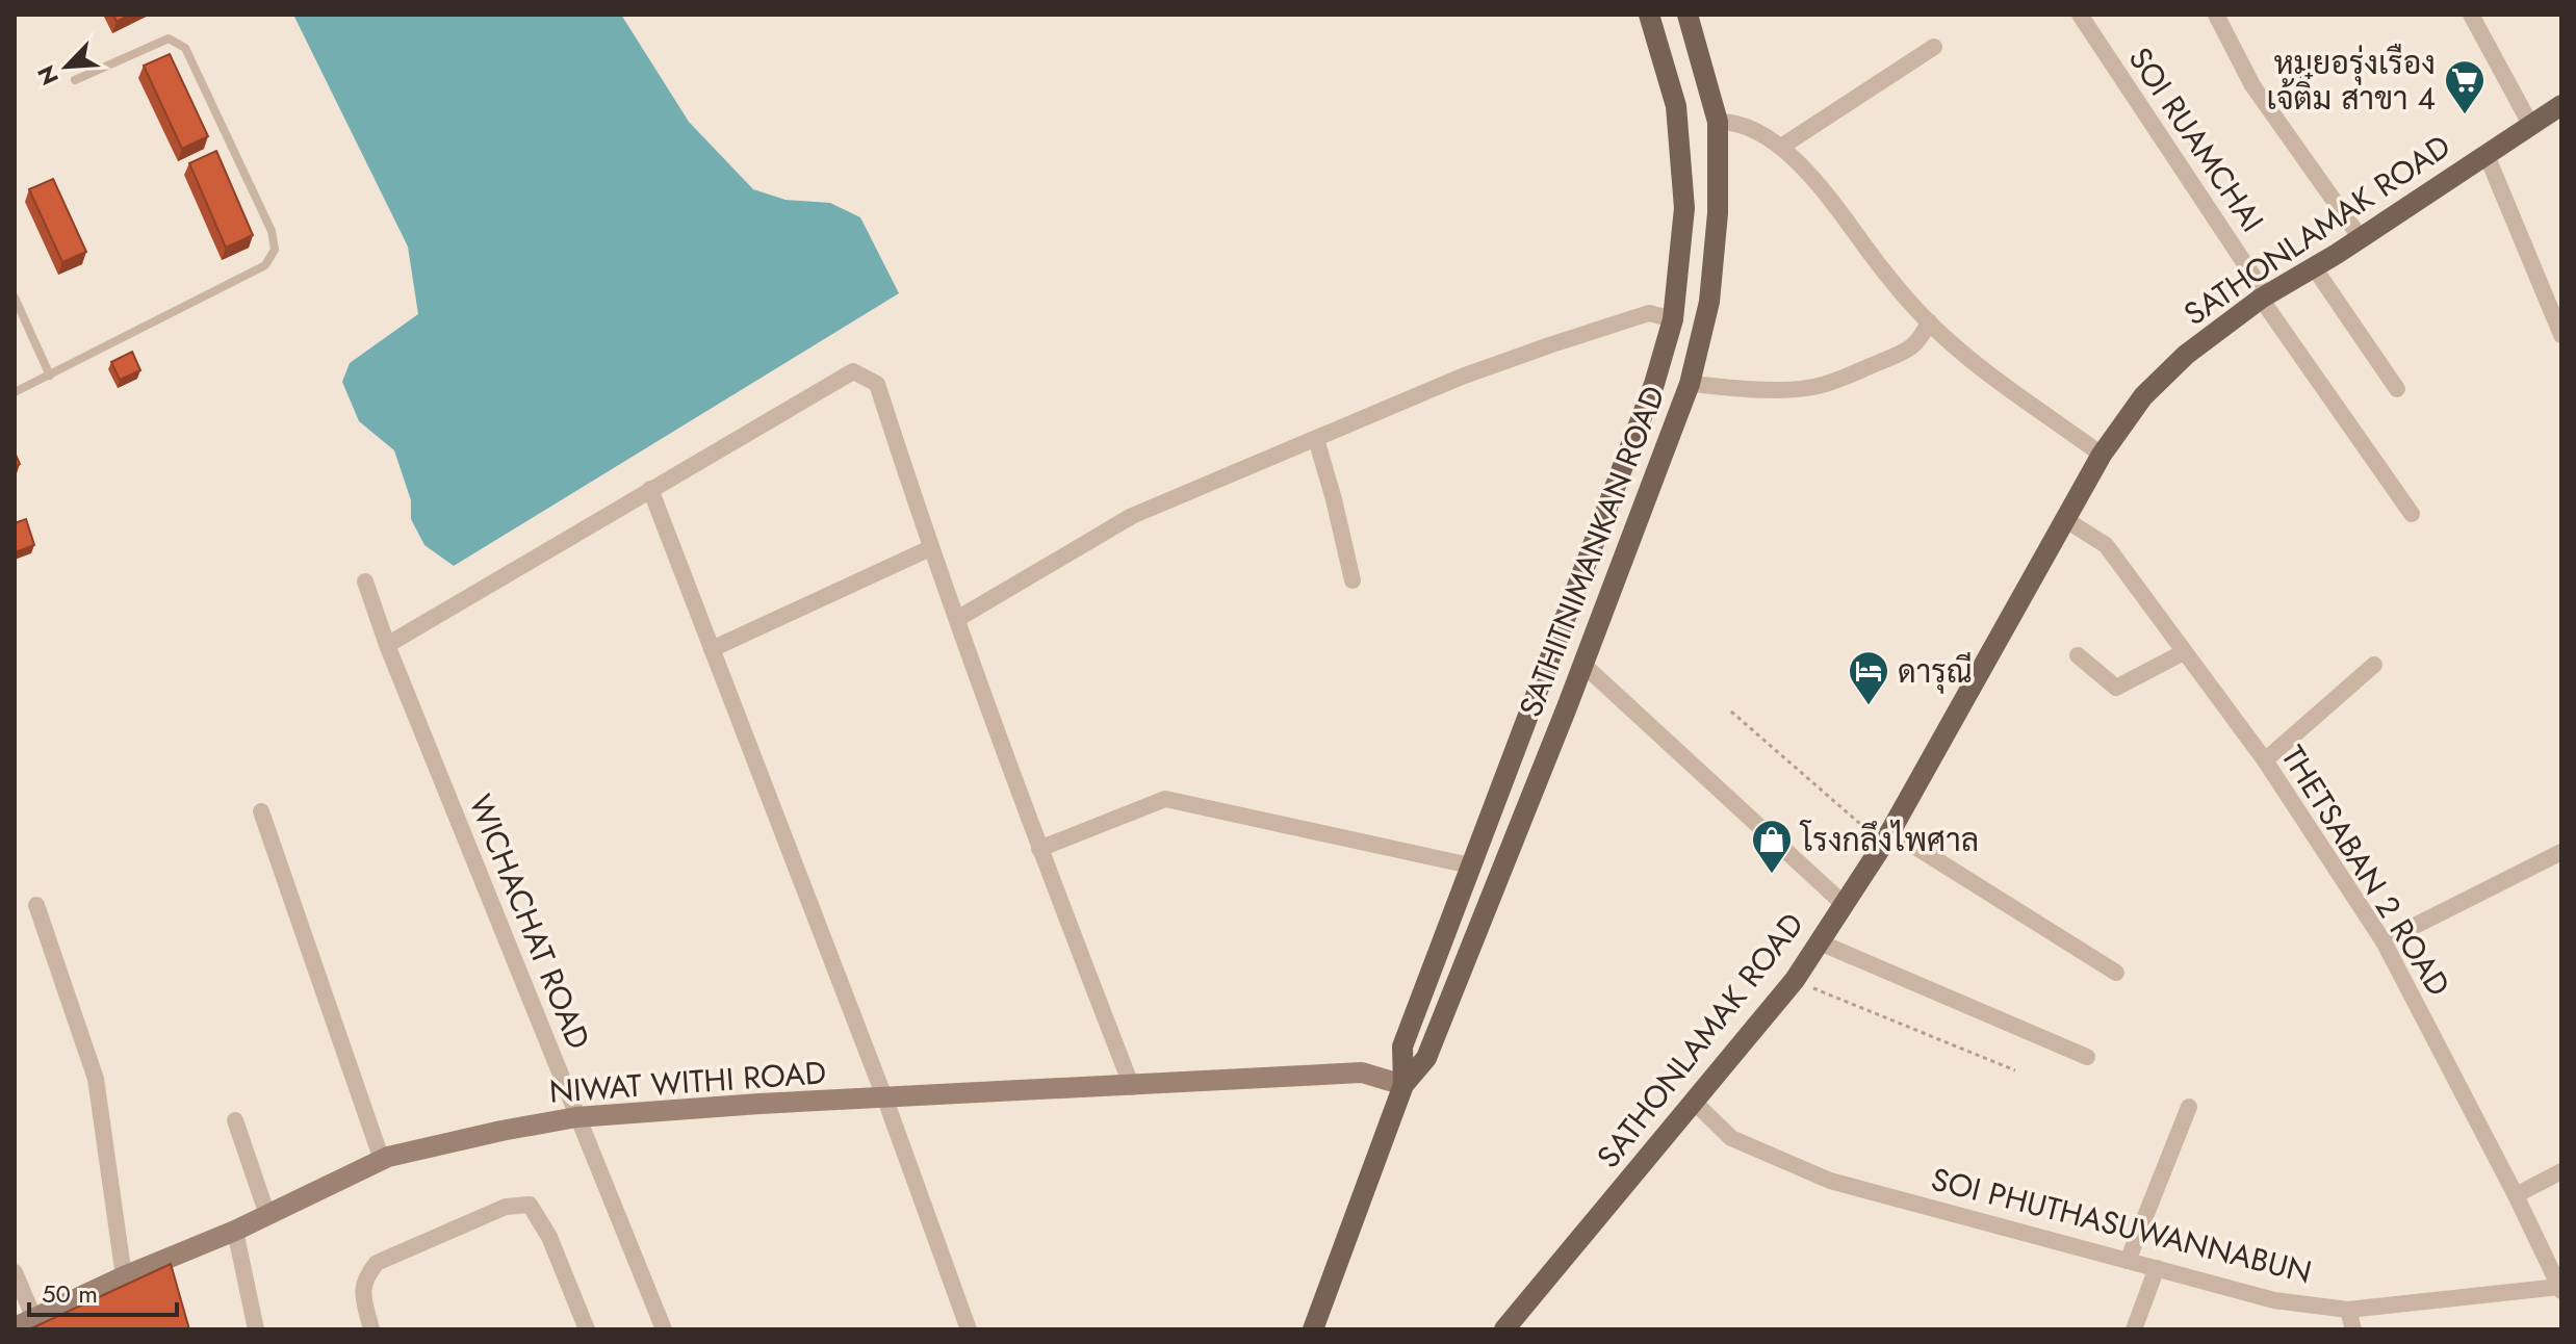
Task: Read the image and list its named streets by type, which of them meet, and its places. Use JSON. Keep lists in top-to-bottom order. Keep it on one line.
{"streets":{"main road":["SATHONLAMAK ROAD","SATHITNIMANKAN ROAD","NIWAT WITHI ROAD"],"street":["SOI RUAMCHAI","THETSABAN 2 ROAD","WICHACHAT ROAD","SOI PHUTHASUWANNABUN"]},"crossings":[["SOI RUAMCHAI","SATHONLAMAK ROAD"],["SATHONLAMAK ROAD","THETSABAN 2 ROAD"],["SATHONLAMAK ROAD","SOI PHUTHASUWANNABUN"],["SATHITNIMANKAN ROAD","NIWAT WITHI ROAD"],["THETSABAN 2 ROAD","SOI PHUTHASUWANNABUN"],["WICHACHAT ROAD","NIWAT WITHI ROAD"]],"places":{"supermarket":["หมูยอรุ่งเรือง เจ้ติ๋ม สาขา 4"],"hotel":["ดารุณี"],"shop":["โรงกลึงไพศาล"]},"scale_bar":"50 m","north":"bottom left"}
